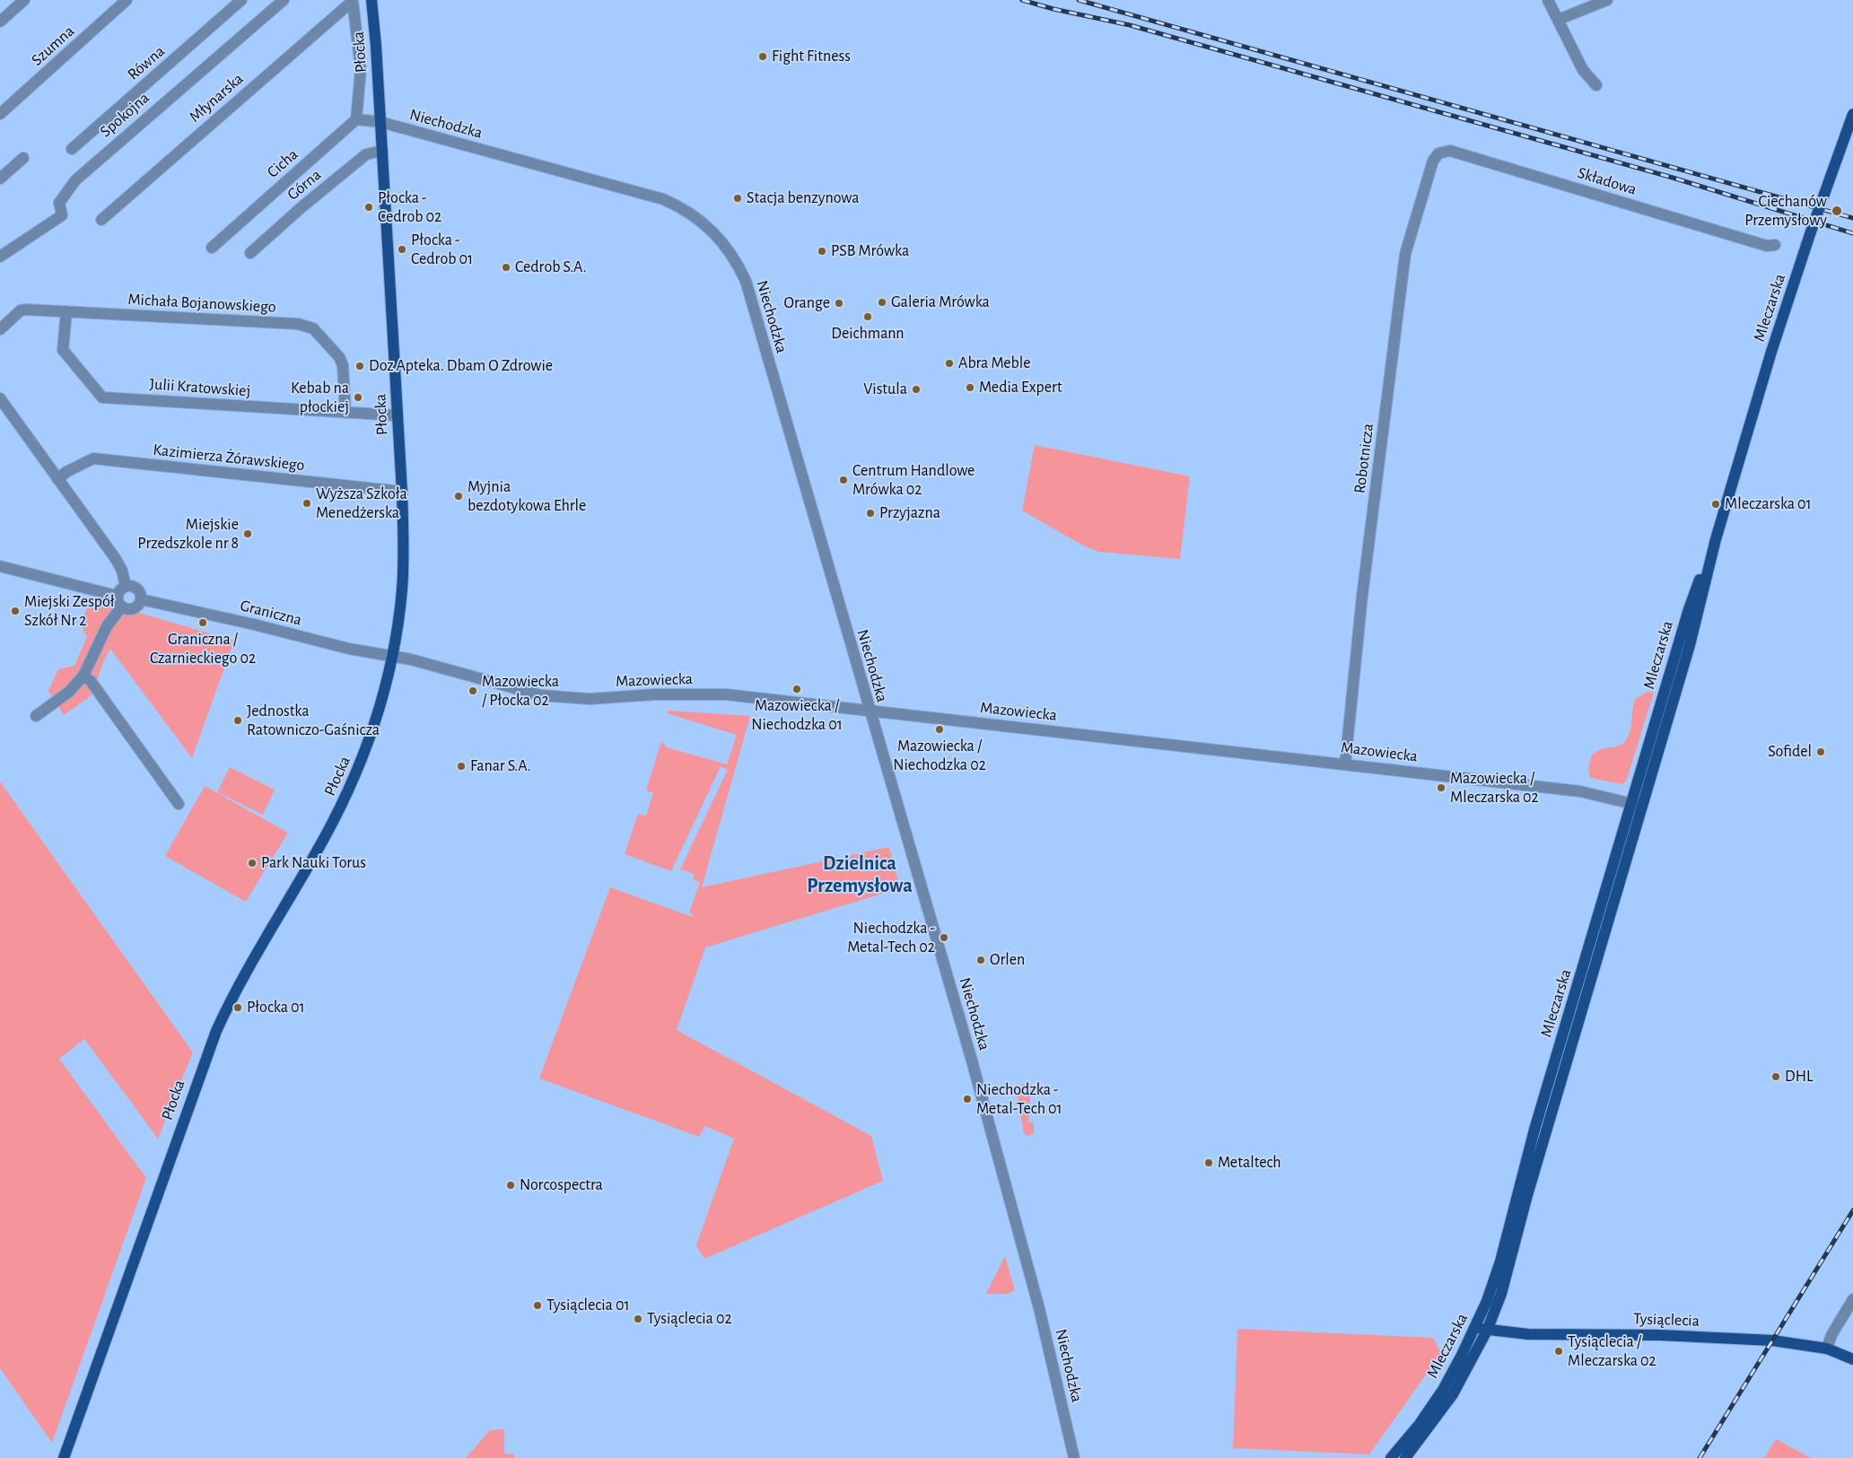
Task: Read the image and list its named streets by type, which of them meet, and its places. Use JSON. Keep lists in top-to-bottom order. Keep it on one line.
{"streets":{"main road":["Płocka","Mleczarska","Tysiąclecia"],"street":["Szumna","Równa","Młynarska","Spokojna","Niechodzka","Cicha","Składowa","Górna","Michała Bojanowskiego","Julii Kratowskiej","Kazimierza Żórawskiego","Robotnicza","Graniczna","Mazowiecka"]},"crossings":[["Płocka","Niechodzka"],["Płocka","Górna"],["Płocka","Julii Kratowskiej"],["Płocka","Kazimierza Żórawskiego"],["Płocka","Graniczna"],["Płocka","Mazowiecka"],["Niechodzka","Mazowiecka"],["Składowa","Robotnicza"],["Michała Bojanowskiego","Julii Kratowskiej"],["Mleczarska","Mazowiecka"],["Mleczarska","Tysiąclecia"],["Robotnicza","Mazowiecka"],["Graniczna","Mazowiecka"]],"districts":["Dzielnica Przemysłowa"],"places":["Fight Fitness","Stacja benzynowa","Płocka - Cedrob 02","Ciechanów Przemysłowy","Płocka - Cedrob 01","PSB Mrówka","Cedrob S.A.","Galeria Mrówka","Orange","Deichmann","Abra Meble","Doz Apteka. Dbam O Zdrowie","Media Expert","Vistula","Kebab na płockiej","Centrum Handlowe Mrówka 02","Myjnia bezdotykowa Ehrle","Wyższa Szkoła Menedżerska","Mleczarska 01","Przyjazna","Miejskie Przedszkole nr 8","Miejski Zespół Szkół Nr 2","Graniczna / Czarnieckiego 02","Mazowiecka / Niechodzka 01","Mazowiecka / Płocka 02","Jednostka Ratowniczo-Gaśnicza","Mazowiecka / Niechodzka 02","Sofidel","Fanar S.A.","Mazowiecka / Mleczarska 02","Park Nauki Torus","Niechodzka - Metal-Tech 02","Orlen","Płocka 01","DHL","Niechodzka - Metal-Tech 01","Metaltech","Norcospectra","Tysiąclecia 01","Tysiąclecia 02","Tysiąclecia / Mleczarska 02"]}
